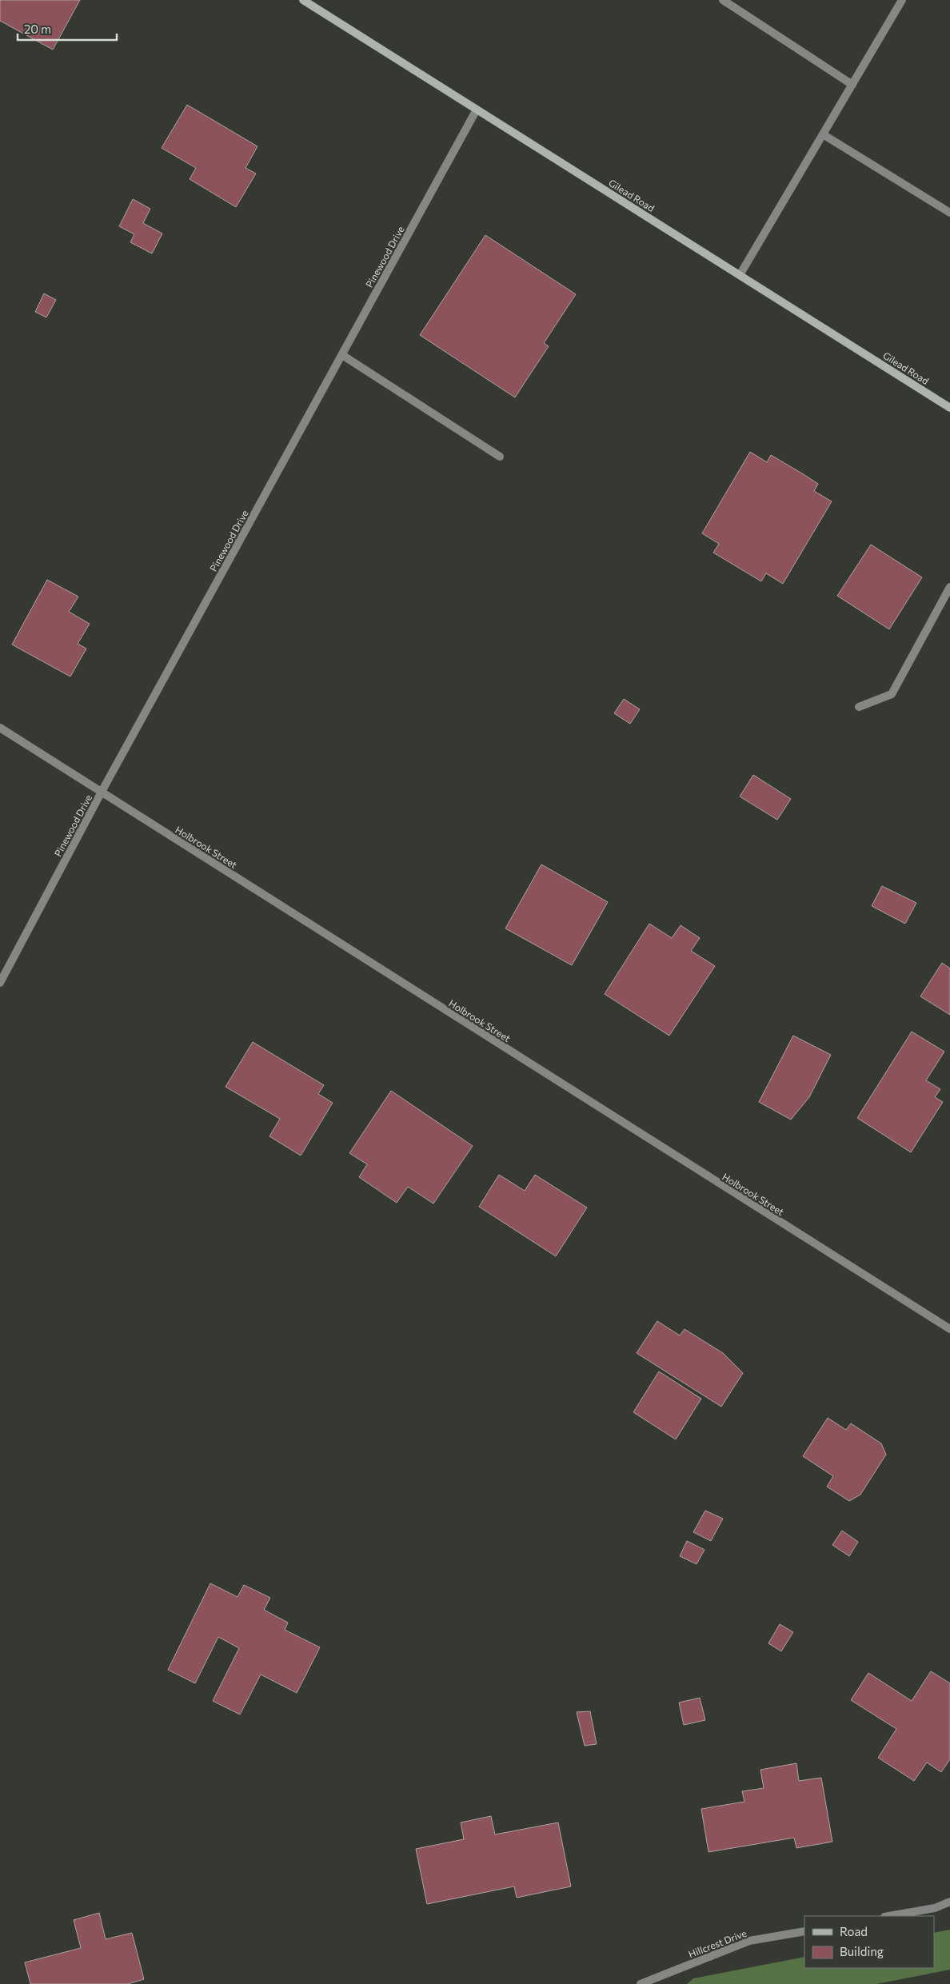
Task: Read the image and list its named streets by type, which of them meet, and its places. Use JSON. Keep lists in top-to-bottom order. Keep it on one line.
{"streets":{"main road":["Gilead Road"],"street":["Pinewood Drive","Holbrook Street","Hillcrest Drive"]},"crossings":[["Gilead Road","Pinewood Drive"],["Pinewood Drive","Holbrook Street"]],"legend":["Road","Building"],"scale_bar":"20 m"}
